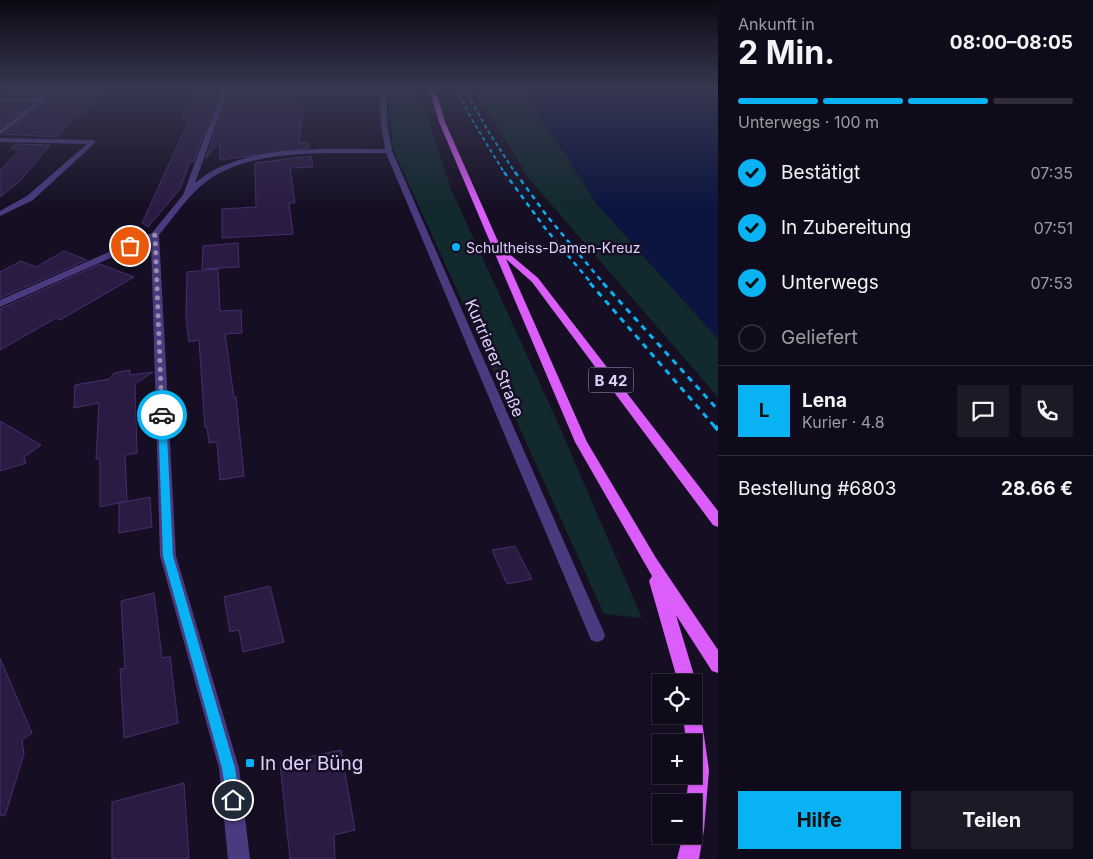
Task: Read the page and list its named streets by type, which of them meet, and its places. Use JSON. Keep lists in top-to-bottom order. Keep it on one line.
{"streets":{"main road":["B 42"],"street":["Kurtrierer Straße"]},"places":{"other":["Schultheiss-Damen-Kreuz"],"transit":["In der Büng"]},"page":{"heading":["2 Min.","Ankunft in","08:00–08:05"],"panel":["Lena","Kurier · 4.8","Bestellung #6803","28.66 €"],"bar":"Unterwegs · 100 m","list":[["Bestätigt","07:35"],["In Zubereitung","07:51"],["Unterwegs","07:53"],"Geliefert"],"round":"L","map_buttons":["+","−"],"buttons":["Hilfe","Teilen"]}}
